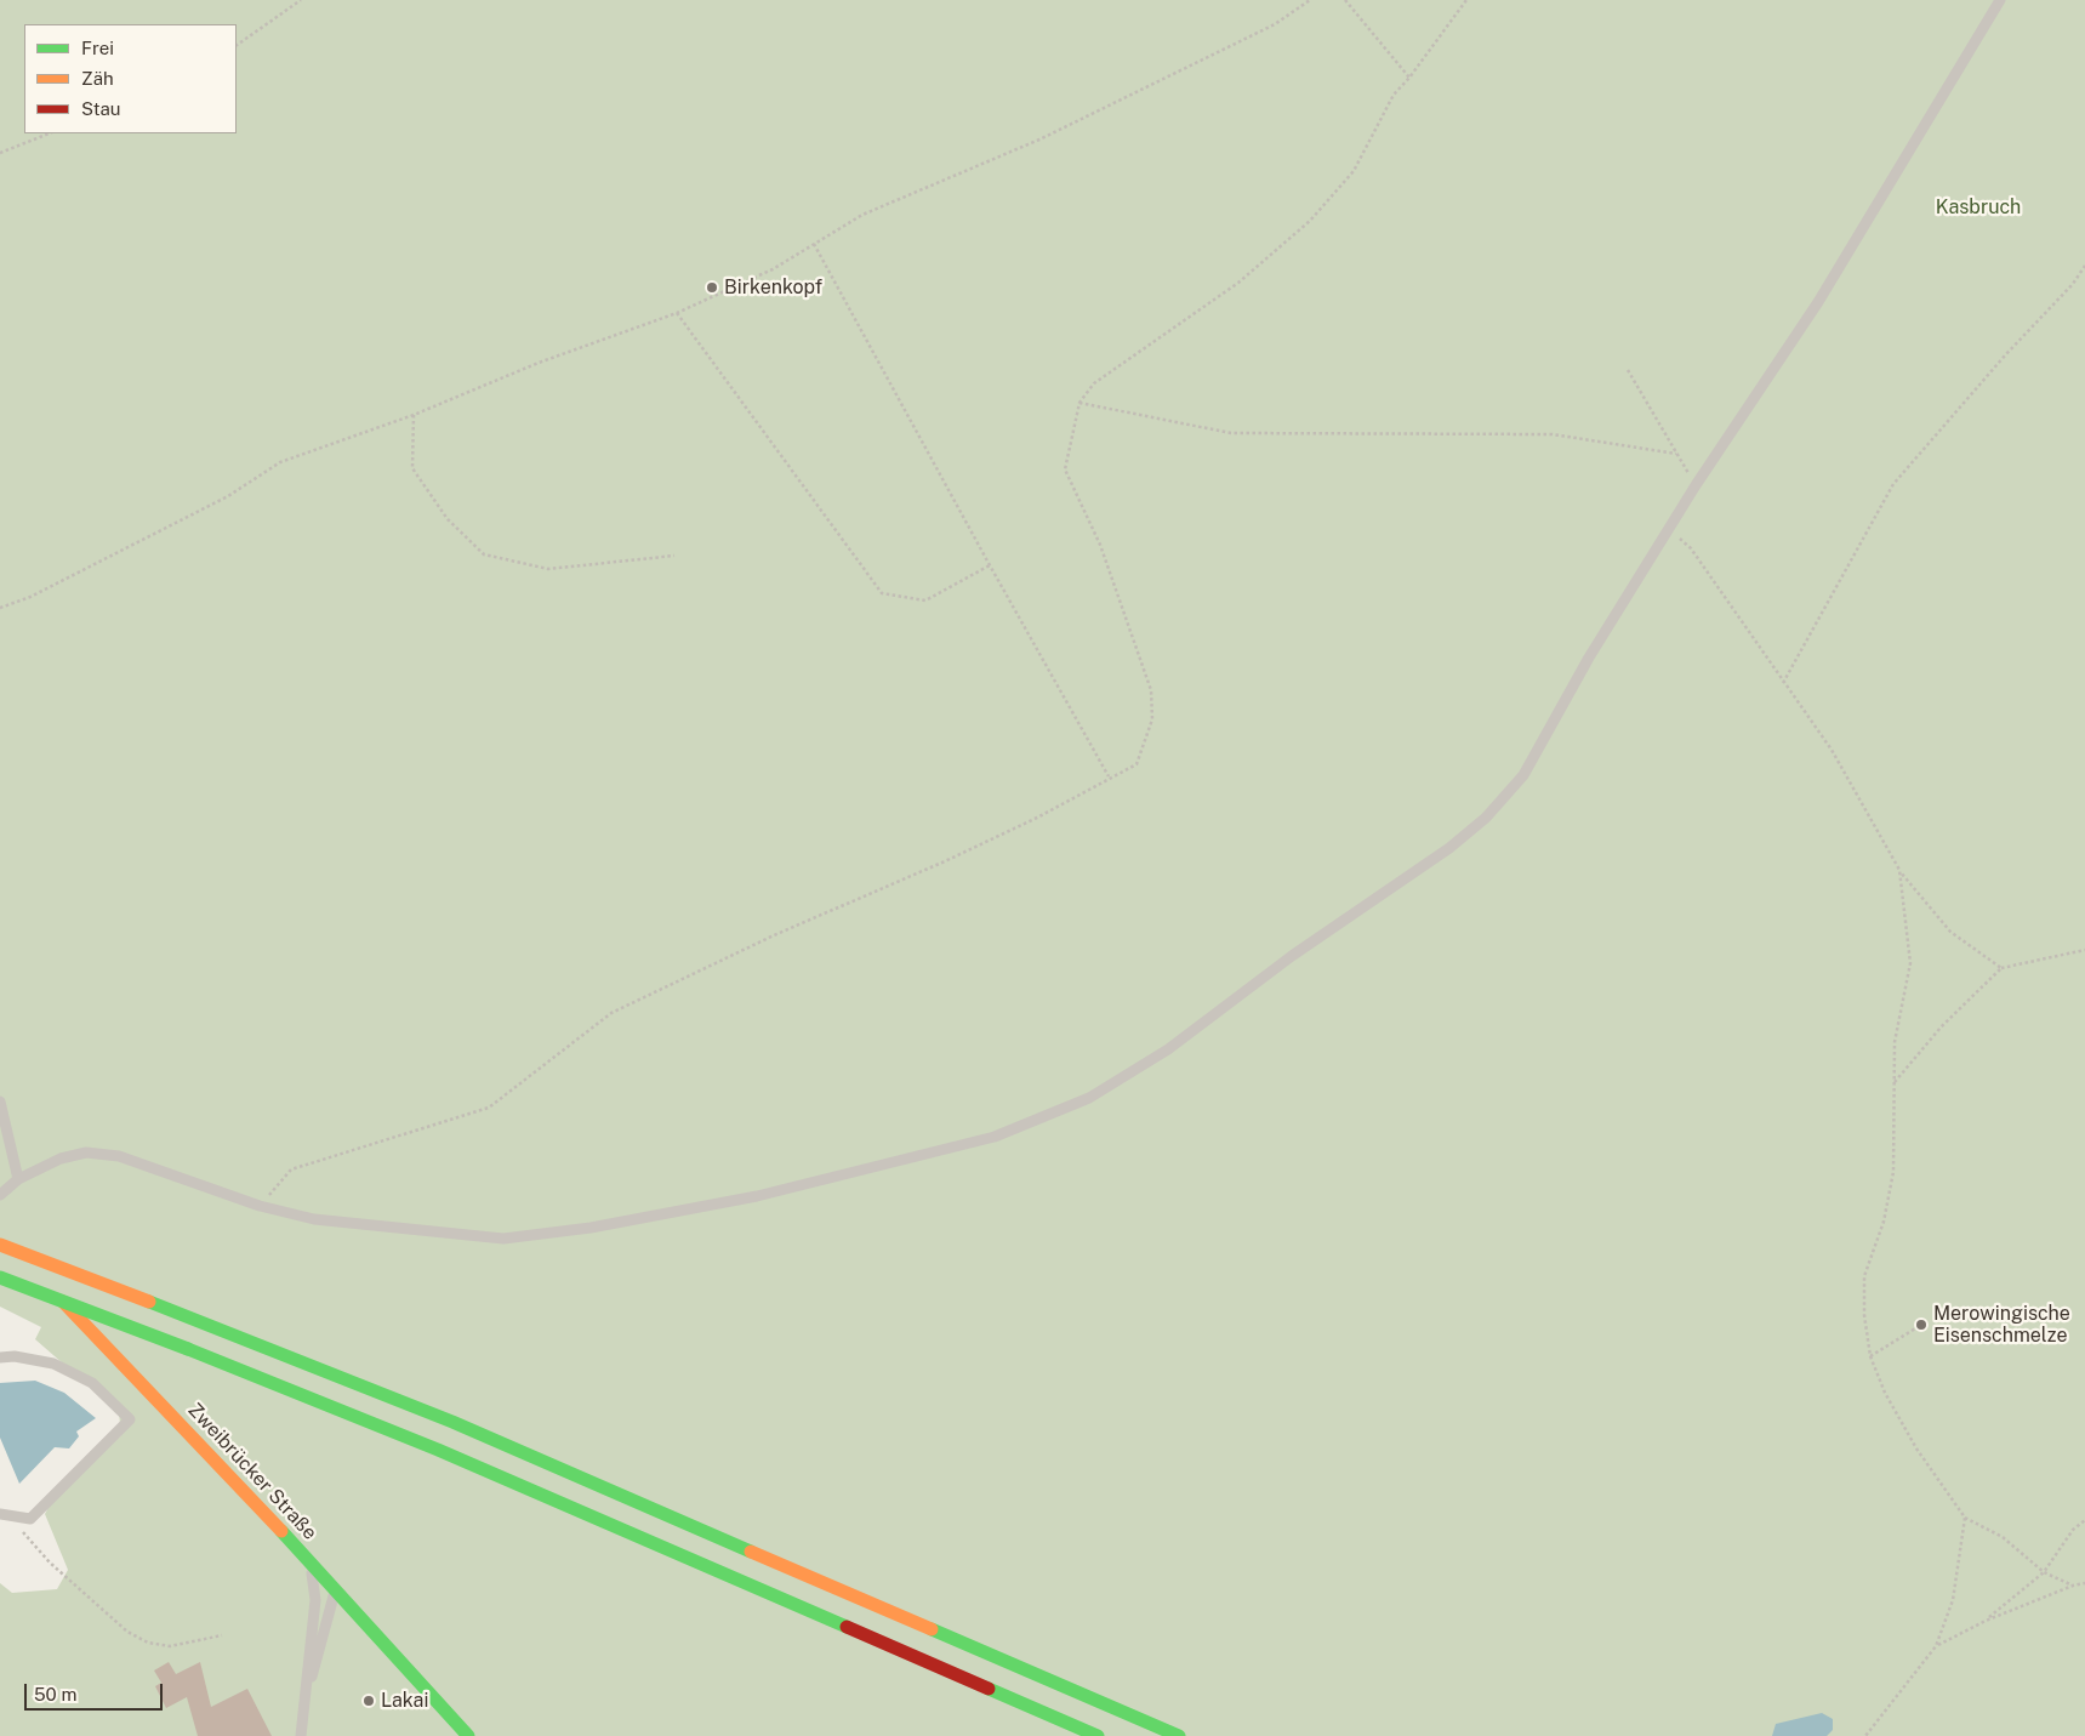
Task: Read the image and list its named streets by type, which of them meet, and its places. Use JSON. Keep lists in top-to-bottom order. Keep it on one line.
{"streets":{"main road":["Zweibrücker Straße"]},"parks":["Kasbruch"],"places":["Birkenkopf","Merowingische Eisenschmelze","Lakai"],"legend":["Frei","Zäh","Stau"],"scale_bar":"50 m"}
